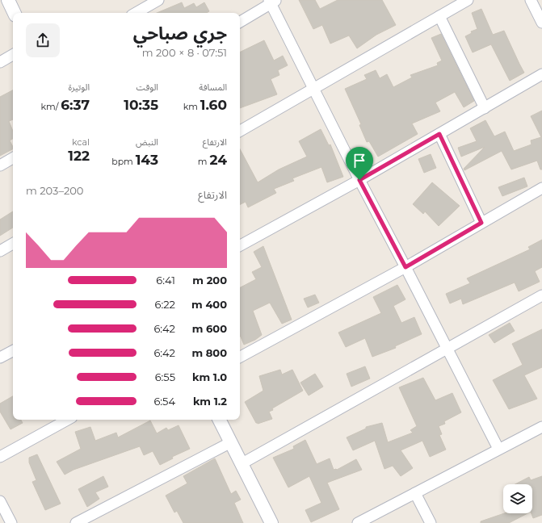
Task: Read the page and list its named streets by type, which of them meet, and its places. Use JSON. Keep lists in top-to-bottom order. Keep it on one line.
{"page":{"heading":["جري صباحي","07:51 · 8 × 200 m"],"stats":[["المسافة","1.60 km"],["الوقت","10:35"],["الوتيرة","6:37 /km"],["الارتفاع","24 m"],["النبض","143 bpm"],["kcal","122"]],"chart":["الارتفاع","200–203 m"],"list":[{"name":"200 m","note":"6:41"},{"name":"400 m","note":"6:22"},{"name":"600 m","note":"6:42"},{"name":"800 m","note":"6:42"},{"name":"1.0 km","note":"6:55"},{"name":"1.2 km","note":"6:54"}]}}
